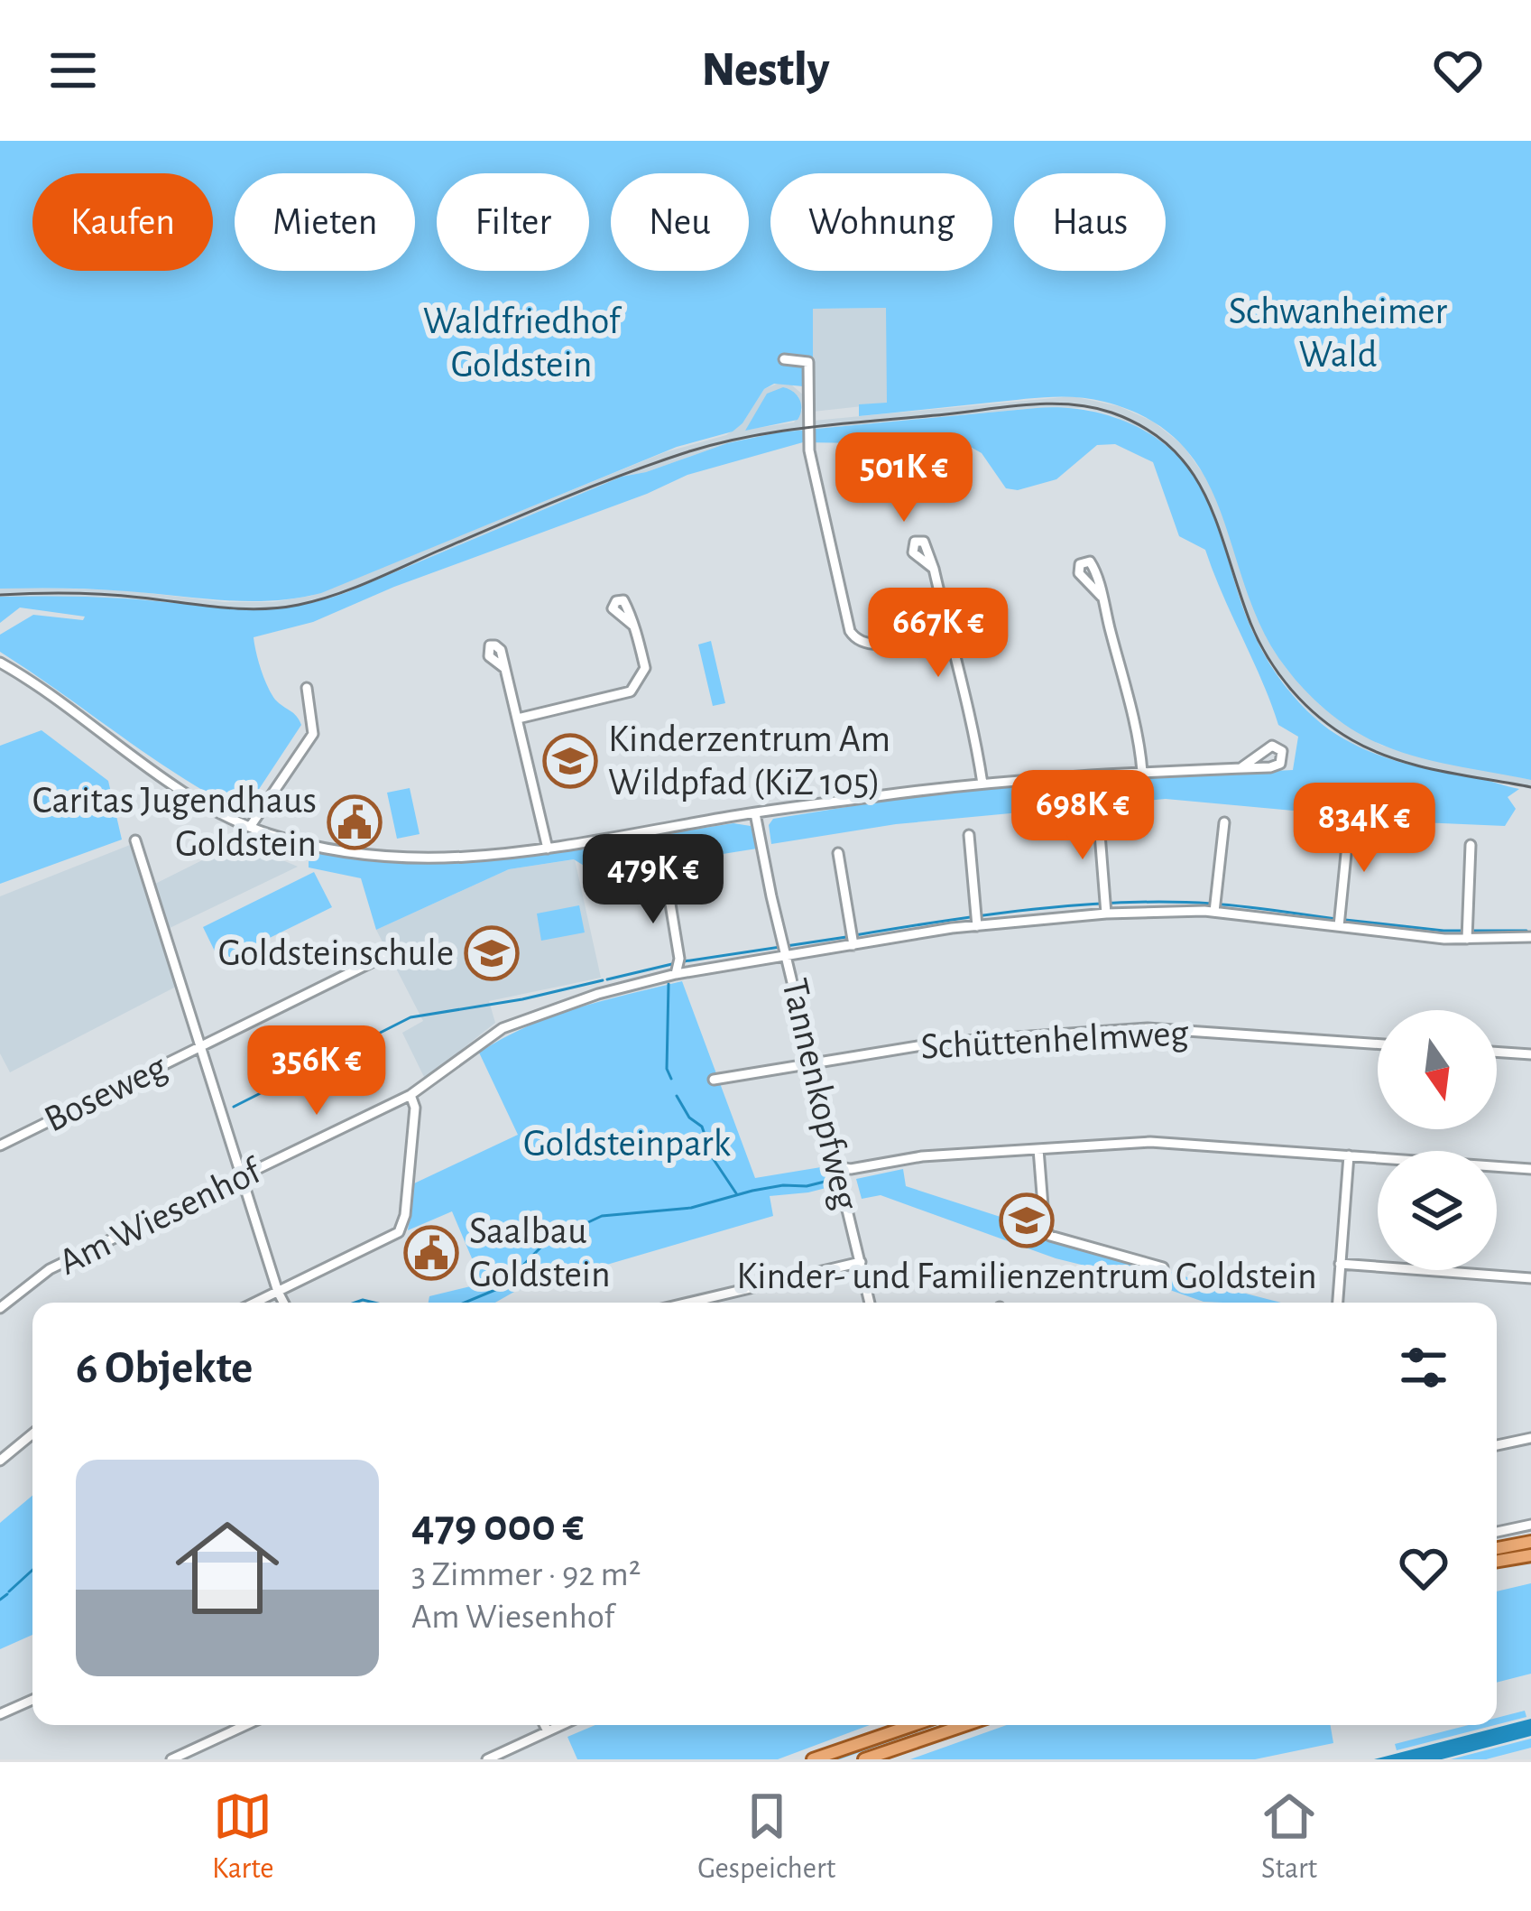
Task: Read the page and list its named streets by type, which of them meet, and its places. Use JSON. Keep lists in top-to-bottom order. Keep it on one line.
{"streets":{"street":["Schüttenhelmweg","Boseweg","Tannenkopfweg","Am Wiesenhof"]},"crossings":[["Schüttenhelmweg","Tannenkopfweg"],["Tannenkopfweg","Am Wiesenhof"]],"parks":["Schwanheimer Wald","Waldfriedhof Goldstein","Goldsteinpark"],"places":{"school or university":["Kinderzentrum Am Wildpfad (KiZ 105)","Goldsteinschule","Kinder- und Familienzentrum Goldstein"],"public building":["Caritas Jugendhaus Goldstein","Saalbau Goldstein"]},"north":"bottom","page":{"header":"Nestly","chip":["Kaufen","Mieten","Filter","Neu","Wohnung","Haus"],"price":["501K €","667K €","698K €","834K €","479K €","356K €"],"heading":"6 Objekte","list":[{"name":"479 000 €","note":"3 Zimmer · 92 m² · Am Wiesenhof"}],"tabs":["Karte","Gespeichert","Start"]}}
